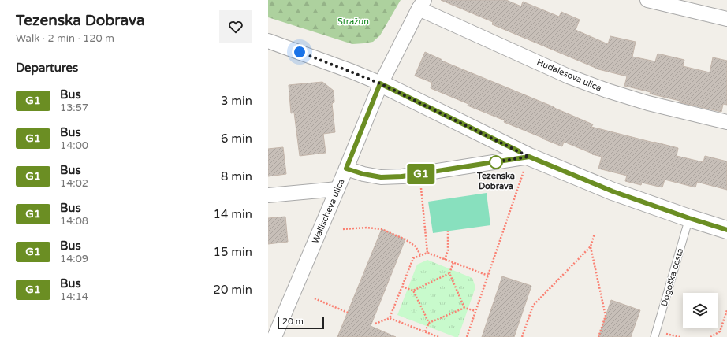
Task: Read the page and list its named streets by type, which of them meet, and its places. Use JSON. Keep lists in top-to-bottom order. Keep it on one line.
{"streets":{"street":["Hudalesova ulica","Wallischeva ulica"],"lane":["Dogoška cesta"]},"crossings":[["Hudalesova ulica","Wallischeva ulica"]],"parks":["Stražun"],"places":["Tezenska Dobrava"],"lines":["bus line G1"],"scale_bar":"20 m","page":{"heading":[["Tezenska Dobrava","Walk · 2 min · 120 m"],"Departures"],"on_map":"G1","list":[{"mark":"G1","name":"Bus","note":"13:57","value":"3 min"},{"mark":"G1","name":"Bus","note":"14:00","value":"6 min"},{"mark":"G1","name":"Bus","note":"14:02","value":"8 min"},{"mark":"G1","name":"Bus","note":"14:08","value":"14 min"},{"mark":"G1","name":"Bus","note":"14:09","value":"15 min"},{"mark":"G1","name":"Bus","note":"14:14","value":"20 min"}],"scale":"20 m"}}
